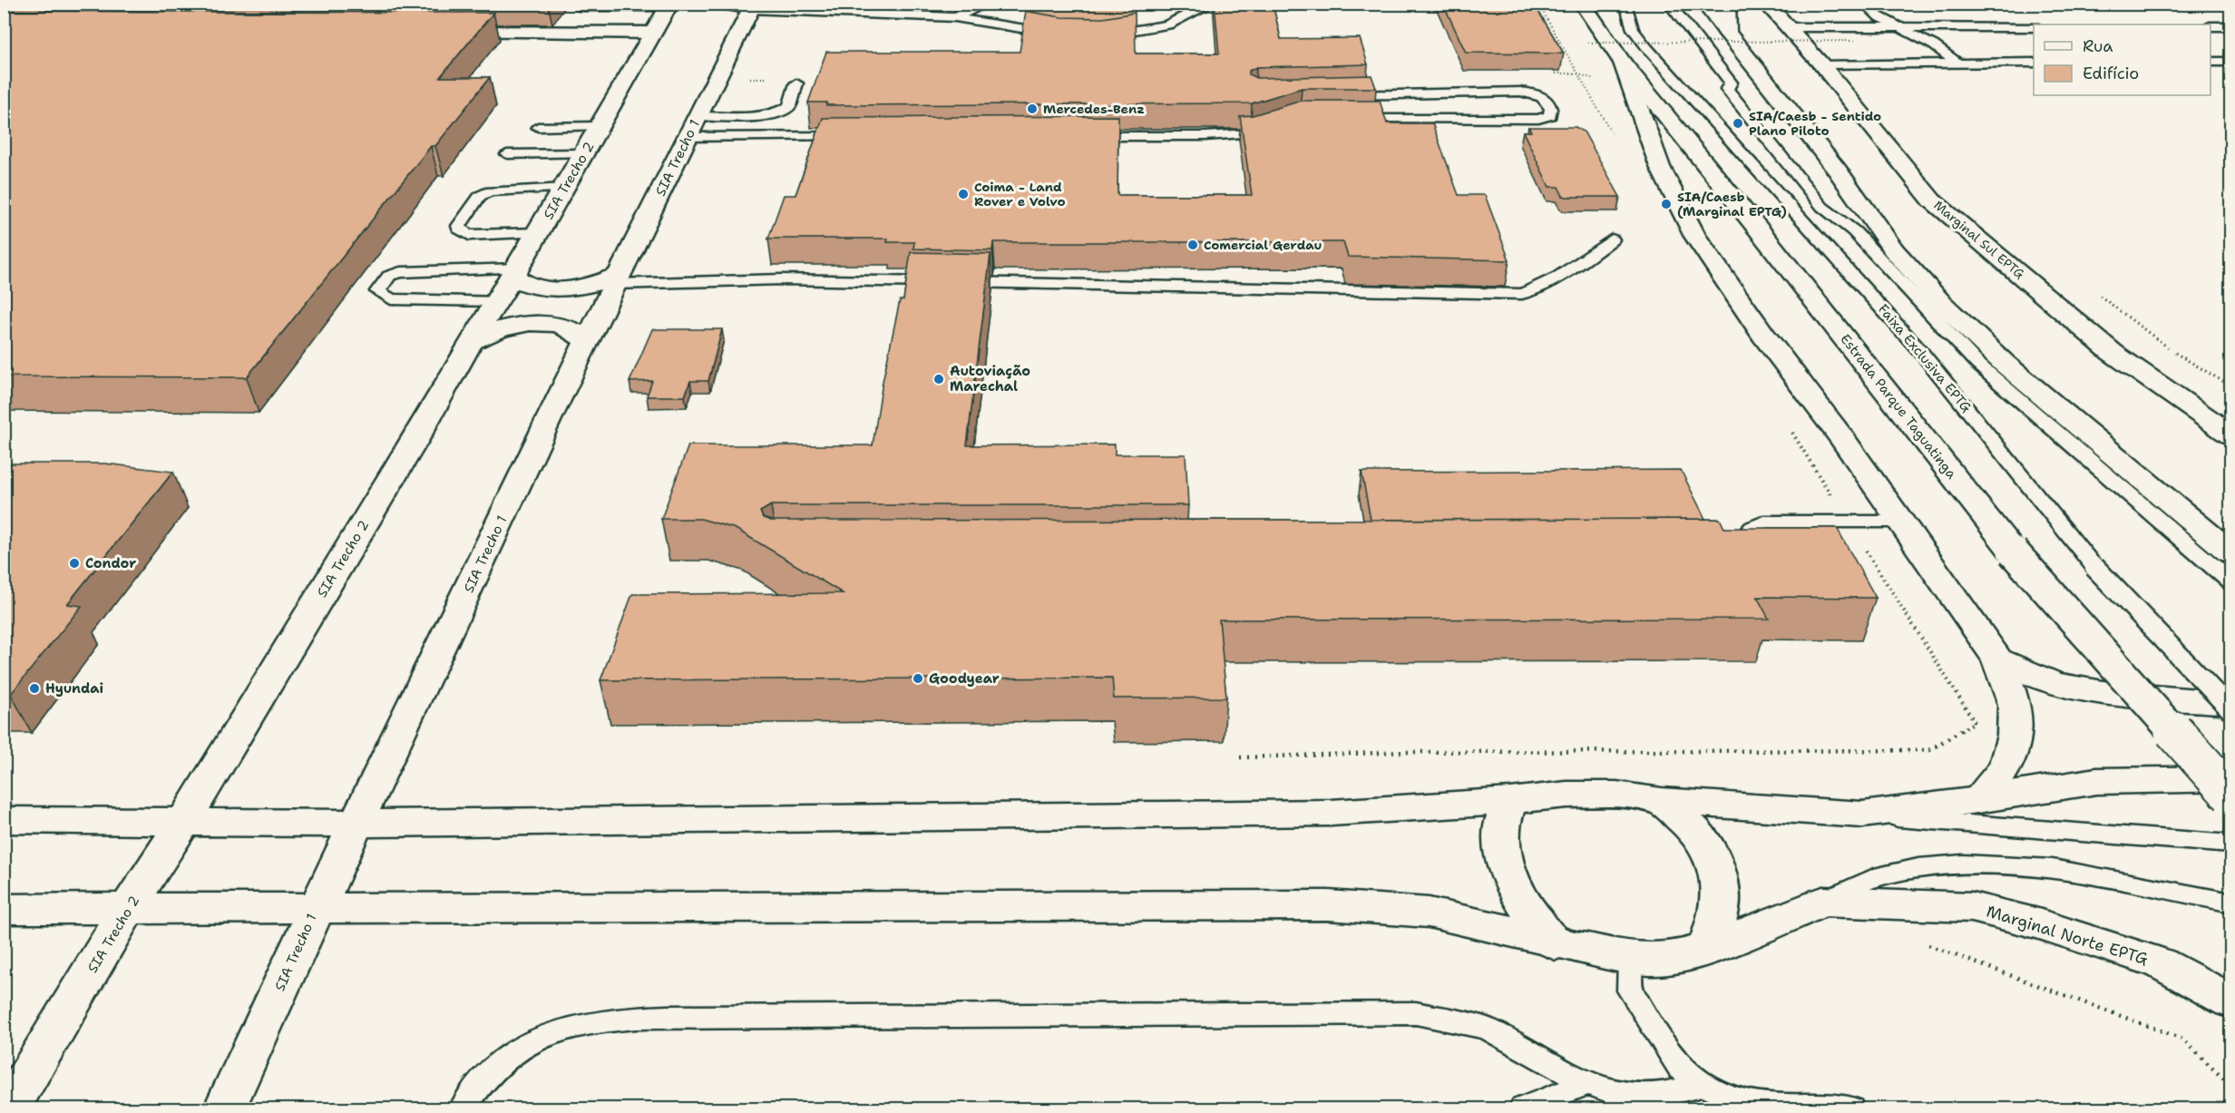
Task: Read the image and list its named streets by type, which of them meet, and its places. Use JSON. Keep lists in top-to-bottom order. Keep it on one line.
{"streets":{"main road":["SIA Trecho 1","SIA Trecho 2","Marginal Sul EPTG","Estrada Parque Taguatinga","Marginal Norte EPTG"],"lane":["Faixa Exclusiva EPTG"]},"crossings":[["SIA Trecho 1","Marginal Norte EPTG"],["SIA Trecho 2","Marginal Norte EPTG"]],"places":["Mercedes-Benz","SIA/Caesb - Sentido Plano Piloto","Coima - Land Rover e Volvo","SIA/Caesb (Marginal EPTG)","Comercial Gerdau","Autoviação Marechal","Condor","Goodyear","Hyundai"],"legend":["Rua","Edifício"]}
